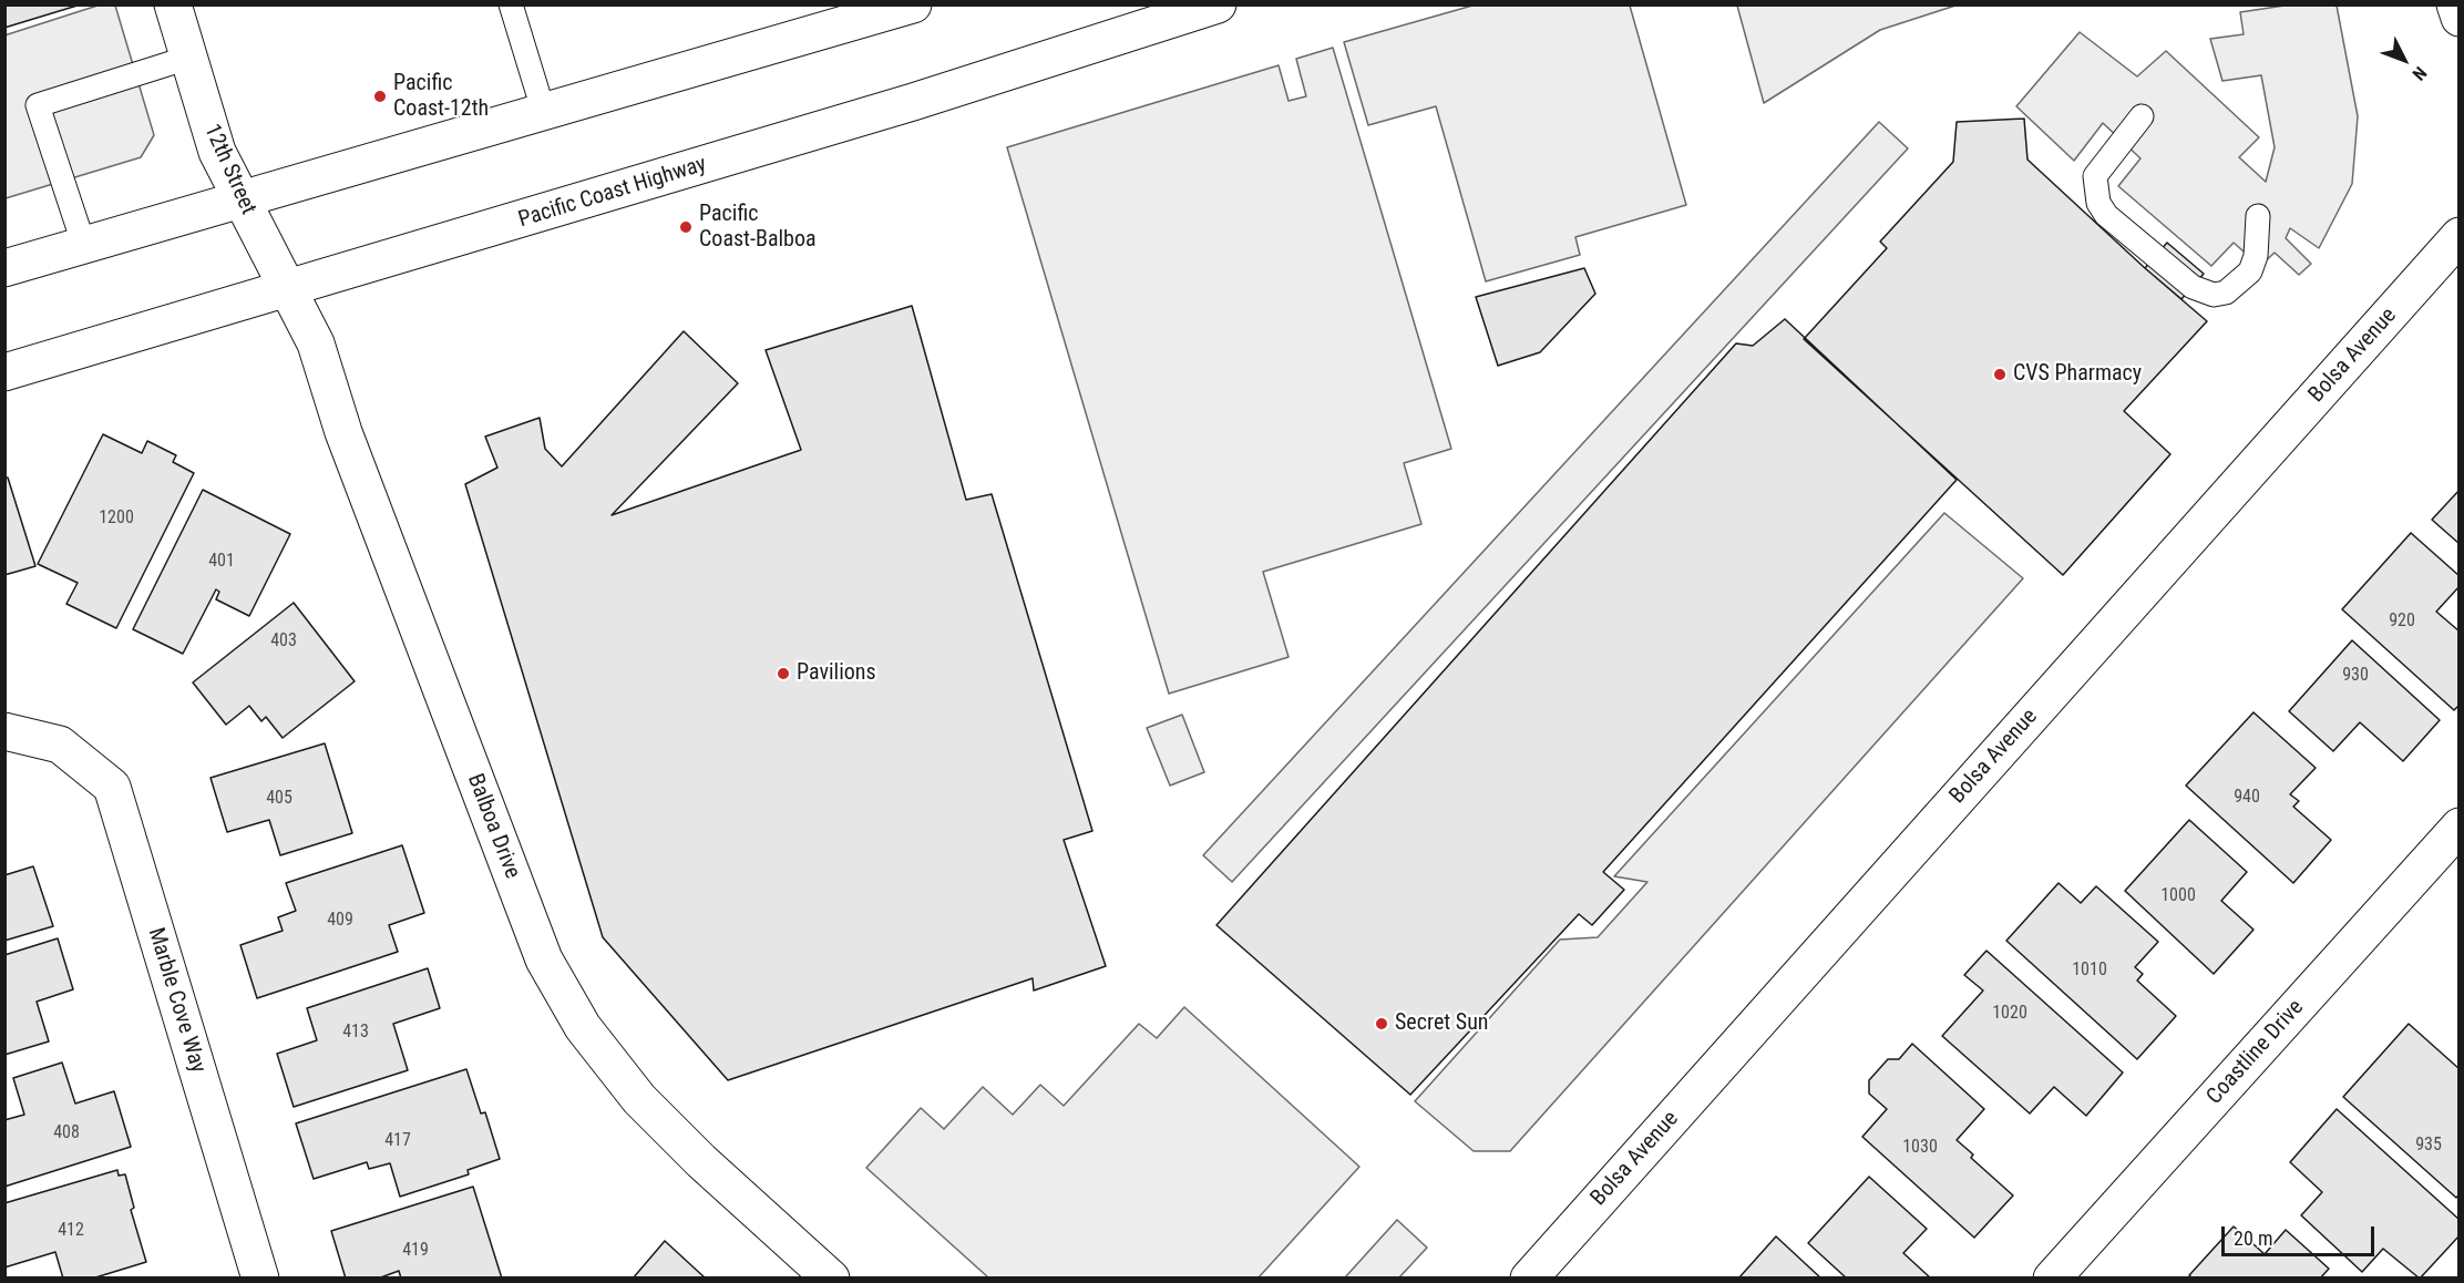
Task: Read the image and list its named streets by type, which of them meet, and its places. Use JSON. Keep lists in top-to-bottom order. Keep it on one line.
{"streets":{"main road":["12th Street","Pacific Coast Highway","Bolsa Avenue","Balboa Drive","Marble Cove Way","Coastline Drive"]},"crossings":[["12th Street","Pacific Coast Highway"],["12th Street","Balboa Drive"],["Pacific Coast Highway","Balboa Drive"]],"places":["Pacific Coast-12th","Pacific Coast-Balboa","CVS Pharmacy","Pavilions","Secret Sun"],"house_numbers":["1200","401","920","403","930","940","405","1000","409","1010","1020","413","408","417","935","1030","412","419"],"scale_bar":"20 m","north":"bottom right"}
